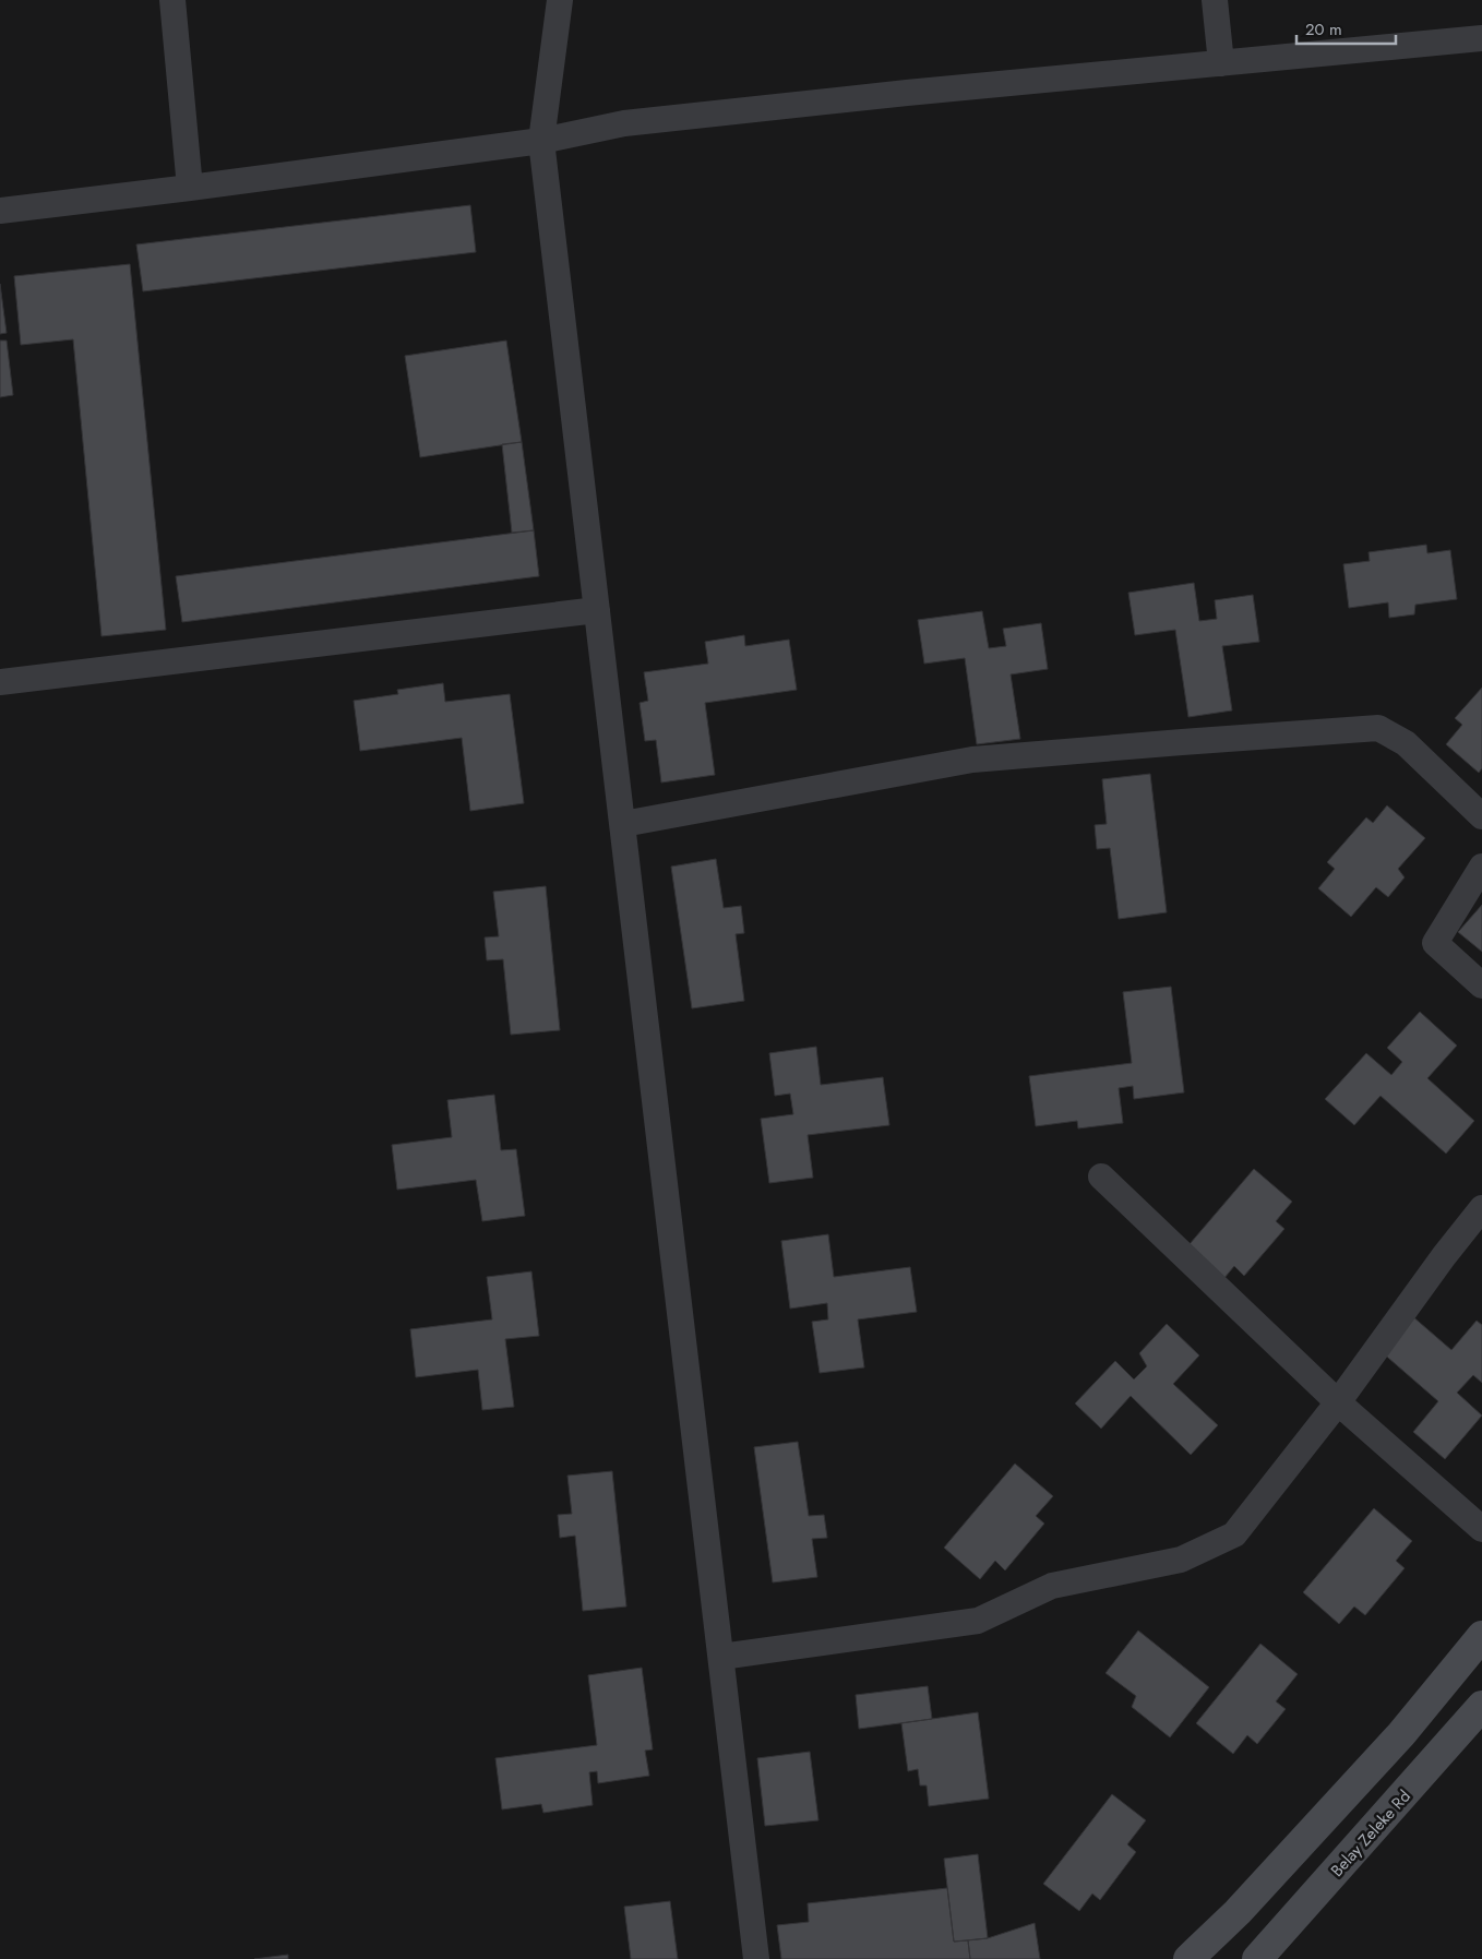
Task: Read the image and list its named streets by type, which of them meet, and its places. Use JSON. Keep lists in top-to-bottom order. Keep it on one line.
{"streets":{"street":["Belay Zeleke Rd"]},"scale_bar":"20 m"}
